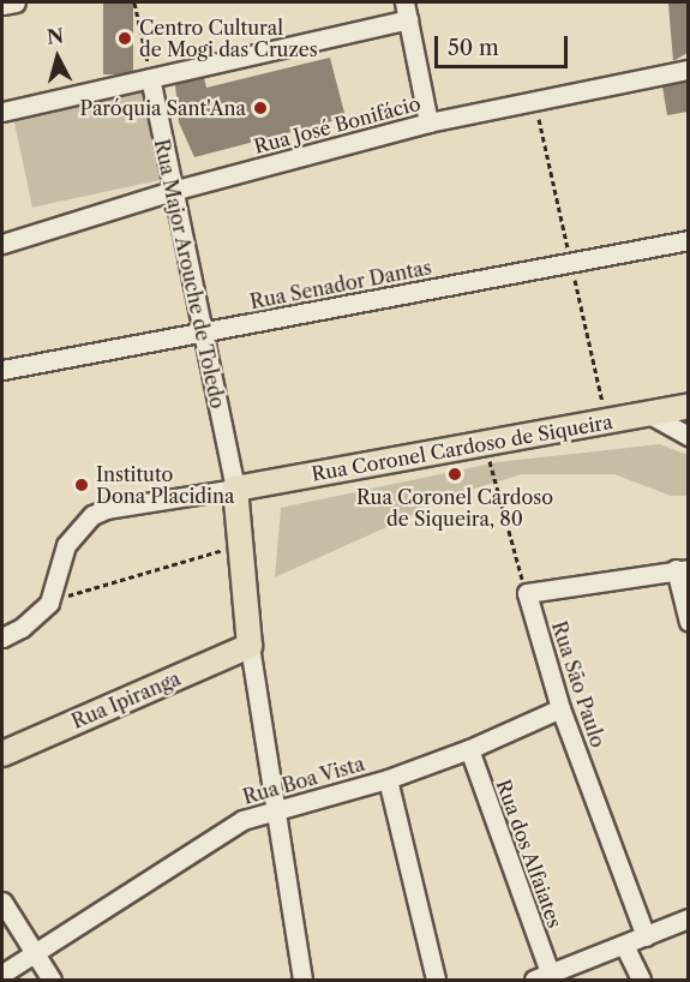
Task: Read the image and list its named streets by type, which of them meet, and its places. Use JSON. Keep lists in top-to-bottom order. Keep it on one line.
{"streets":{"main road":["Rua Major Arouche de Toledo","Rua Coronel Cardoso de Siqueira","Rua Ipiranga"],"street":["Rua José Bonifácio","Rua Senador Dantas","Rua São Paulo","Rua Boa Vista","Rua dos Alfaiates"]},"crossings":[["Rua José Bonifácio","Rua Major Arouche de Toledo"],["Rua Major Arouche de Toledo","Rua Senador Dantas"],["Rua Major Arouche de Toledo","Rua Coronel Cardoso de Siqueira"],["Rua Major Arouche de Toledo","Rua Ipiranga"],["Rua Major Arouche de Toledo","Rua Boa Vista"],["Rua São Paulo","Rua Boa Vista"],["Rua Boa Vista","Rua dos Alfaiates"]],"places":["Centro Cultural de Mogi das Cruzes","Paróquia Sant'Ana","Rua Coronel Cardoso de Siqueira, 80","Instituto Dona Placidina"],"scale_bar":"50 m","north":"top"}
